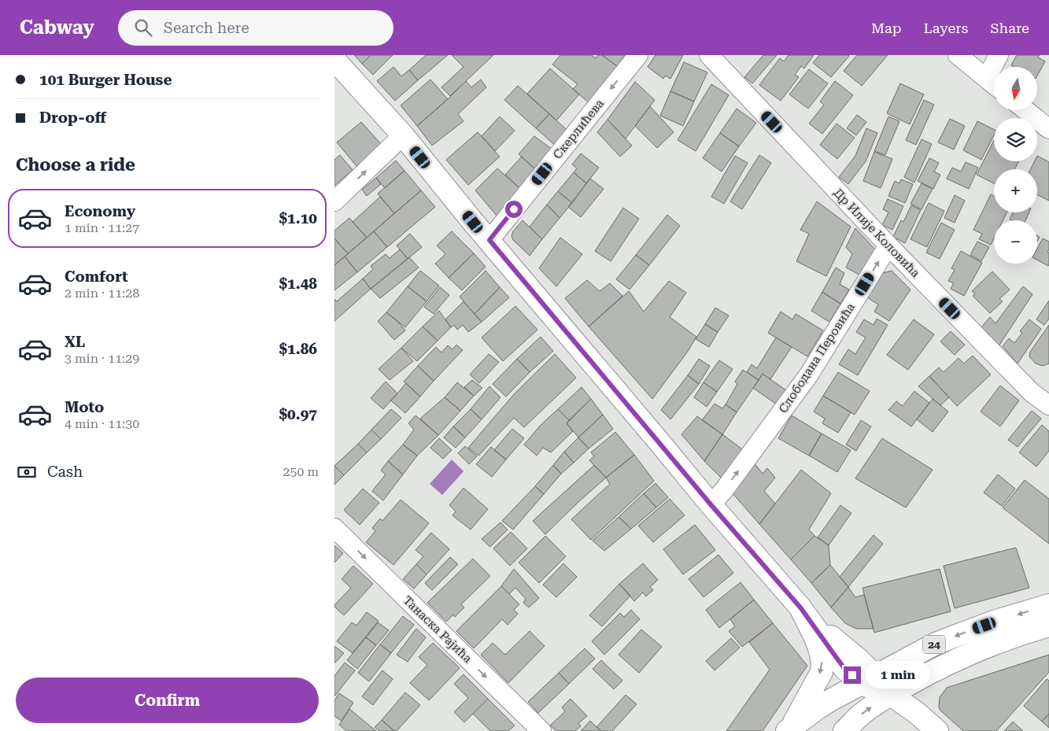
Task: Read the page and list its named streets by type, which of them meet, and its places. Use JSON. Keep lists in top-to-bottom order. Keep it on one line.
{"streets":{"street":["Скерлићева","Др Илије Коловића","Слободана Перовића","Танаска Рајића","24"]},"crossings":[["Др Илије Коловића","Слободана Перовића"]],"one_way":["Скерлићева","Слободана Перовића","Танаска Рајића"],"north":"bottom","page":{"header":"Cabway","search":"Search here","nav":["Map","Layers","Share"],"banner":["101 Burger House","Drop-off"],"map_buttons":["+","−"],"heading":"Choose a ride","list":[{"name":"Economy","note":"1 min · 11:27","value":"$1.10"},{"name":"Comfort","note":"2 min · 11:28","value":"$1.48"},{"name":"XL","note":"3 min · 11:29","value":"$1.86"},{"name":"Moto","note":"4 min · 11:30","value":"$0.97"}],"pay":["Cash","250 m"],"bubble":"1 min","buttons":"Confirm"}}
